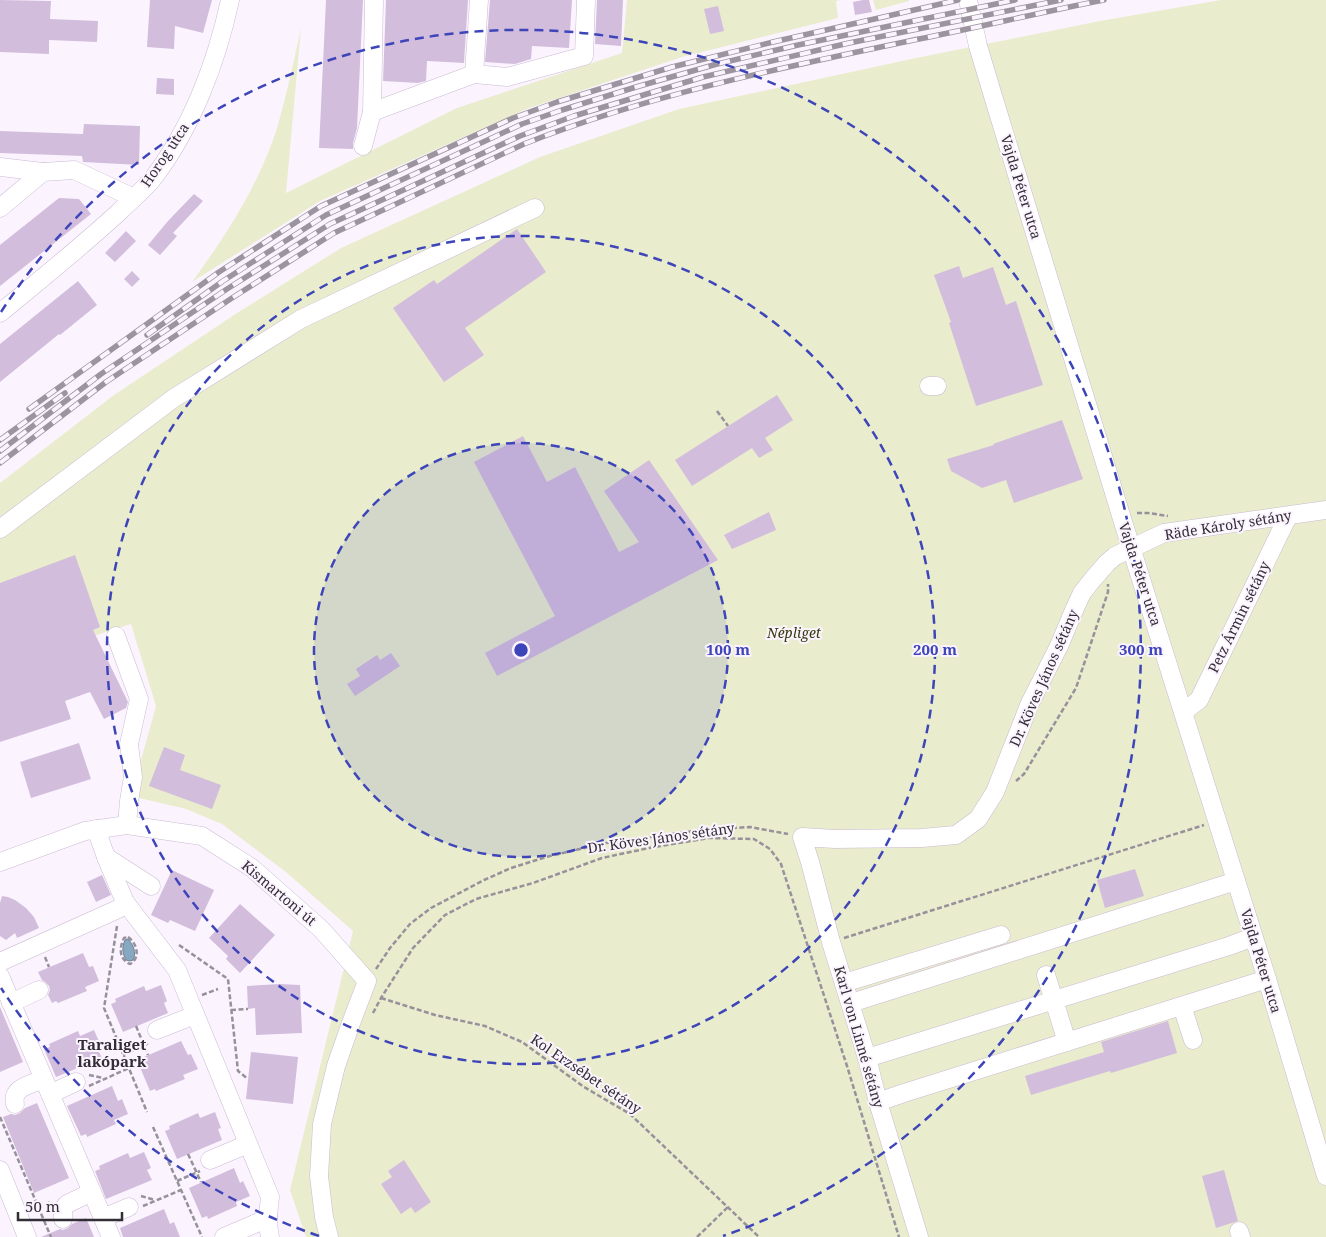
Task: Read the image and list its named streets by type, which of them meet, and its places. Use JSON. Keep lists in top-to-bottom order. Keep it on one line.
{"streets":{"street":["Horog utca","Vajda Péter utca","Räde Károly sétány","Petz Ármin sétány","Dr. Köves János sétány","Kismartoni út","Karl von Linné sétány"],"path":["Kol Erzsébet sétány"]},"crossings":[["Vajda Péter utca","Räde Károly sétány"],["Vajda Péter utca","Petz Ármin sétány"],["Vajda Péter utca","Dr. Köves János sétány"],["Räde Károly sétány","Petz Ármin sétány"],["Räde Károly sétány","Dr. Köves János sétány"],["Dr. Köves János sétány","Kismartoni út"],["Dr. Köves János sétány","Karl von Linné sétány"]],"districts":["Taraliget lakópark"],"parks":["Népliget"],"scale_bar":"50 m","rings":["100 m","200 m","300 m"]}
